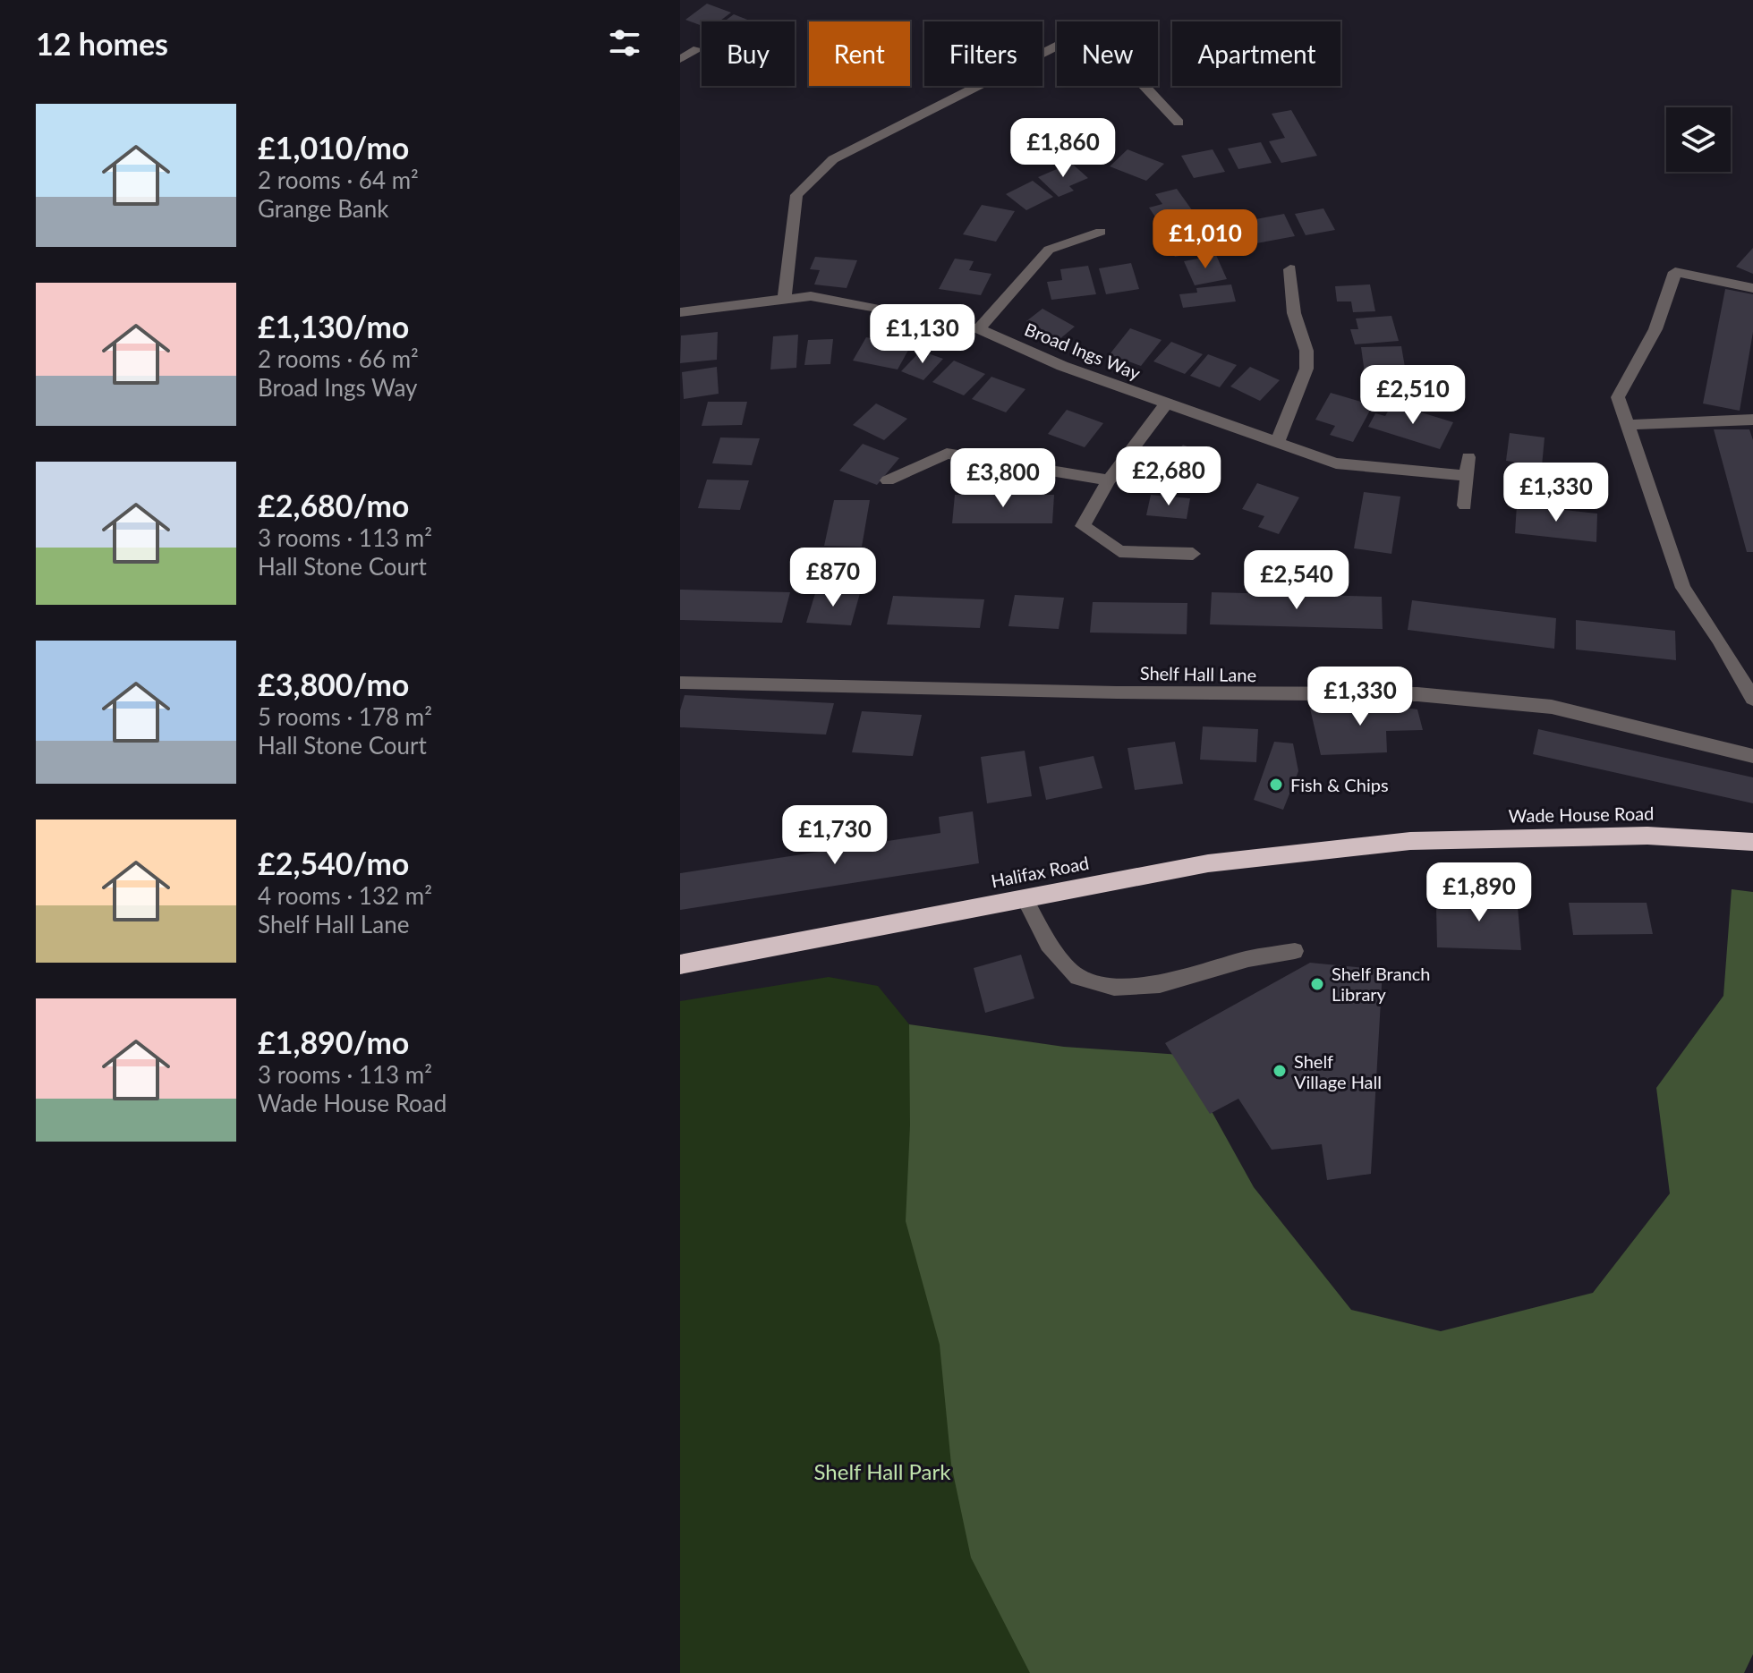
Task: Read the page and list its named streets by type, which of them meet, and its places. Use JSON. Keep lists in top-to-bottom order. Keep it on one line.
{"streets":{"highway":["Wade House Road","Halifax Road"],"street":["Broad Ings Way","Shelf Hall Lane"]},"crossings":[["Wade House Road","Halifax Road"]],"parks":["Shelf Hall Park"],"places":["Fish & Chips","Shelf Branch Library","Shelf Village Hall"],"page":{"heading":"12 homes","chip":["Buy","Rent","Filters","New","Apartment"],"list":[{"name":"£1,010/mo","note":"2 rooms · 64 m² · Grange Bank"},{"name":"£1,130/mo","note":"2 rooms · 66 m² · Broad Ings Way"},{"name":"£2,680/mo","note":"3 rooms · 113 m² · Hall Stone Court"},{"name":"£3,800/mo","note":"5 rooms · 178 m² · Hall Stone Court"},{"name":"£2,540/mo","note":"4 rooms · 132 m² · Shelf Hall Lane"},{"name":"£1,890/mo","note":"3 rooms · 113 m² · Wade House Road"}],"price":["£1,860","£1,010","£1,130","£2,510","£2,680","£3,800","£1,330","£870","£2,540","£1,330","£1,730","£1,890"]}}
